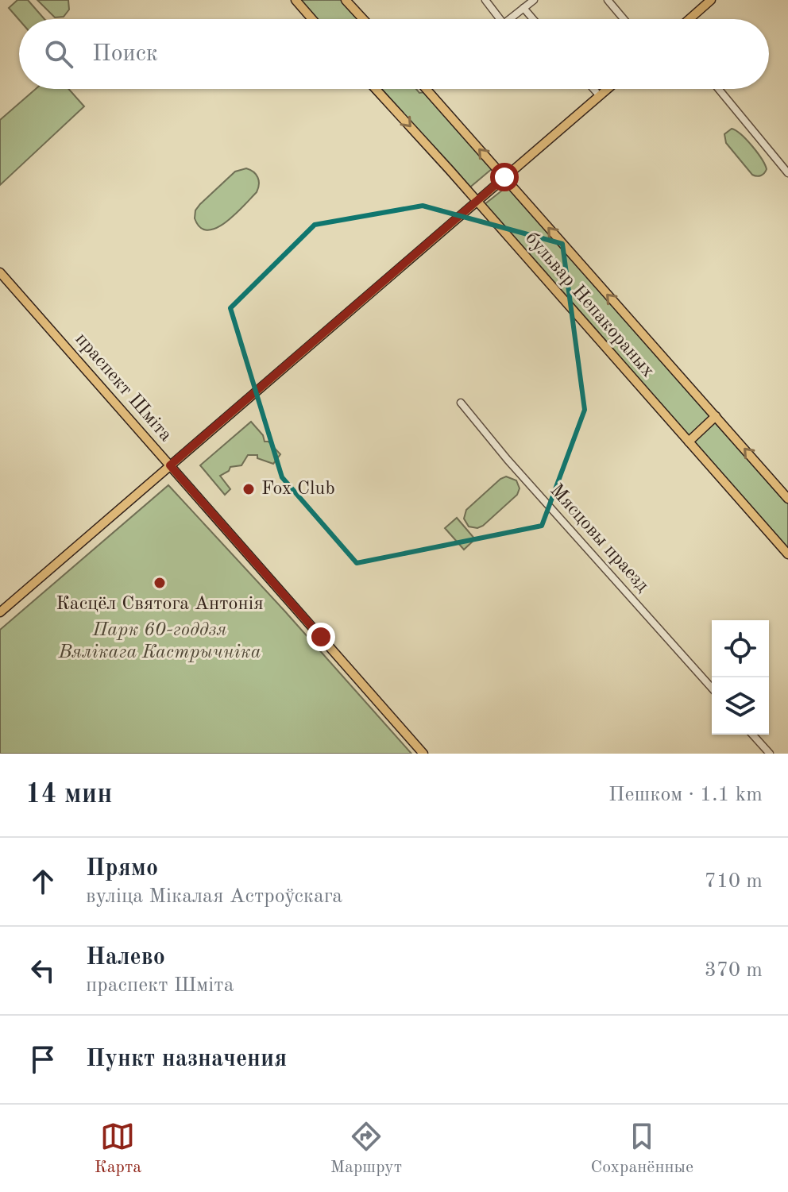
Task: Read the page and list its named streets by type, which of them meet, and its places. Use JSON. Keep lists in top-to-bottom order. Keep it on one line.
{"streets":{"main road":["бульвар Непакораных","праспект Шміта"],"street":["Мясцовы праезд"]},"parks":["Парк 60-годдзя Вялікага Кастрычніка"],"places":["Fox Club","Касцёл Святога Антонія"],"page":{"search":"Поиск","heading":["14 мин","Пешком · 1.1 km"],"list":[["Прямо","вуліца Мікалая Астроўскага","710 m"],["Налево","праспект Шміта","370 m"],"Пункт назначения"],"nav":["Карта","Маршрут","Сохранённые"]}}
